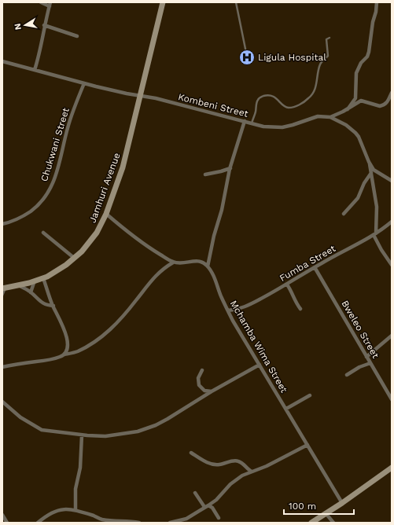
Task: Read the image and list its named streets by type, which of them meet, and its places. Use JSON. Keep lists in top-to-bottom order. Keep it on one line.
{"streets":{"street":["Kombeni Street","Chukwani Street","Jamhuri Avenue","Fumba Street","Bweleo Street","Mchamba Wima Street"]},"crossings":[["Kombeni Street","Chukwani Street"],["Kombeni Street","Jamhuri Avenue"],["Fumba Street","Bweleo Street"],["Fumba Street","Mchamba Wima Street"]],"places":{"hospital":["Ligula Hospital"]},"scale_bar":"100 m","north":"left"}
